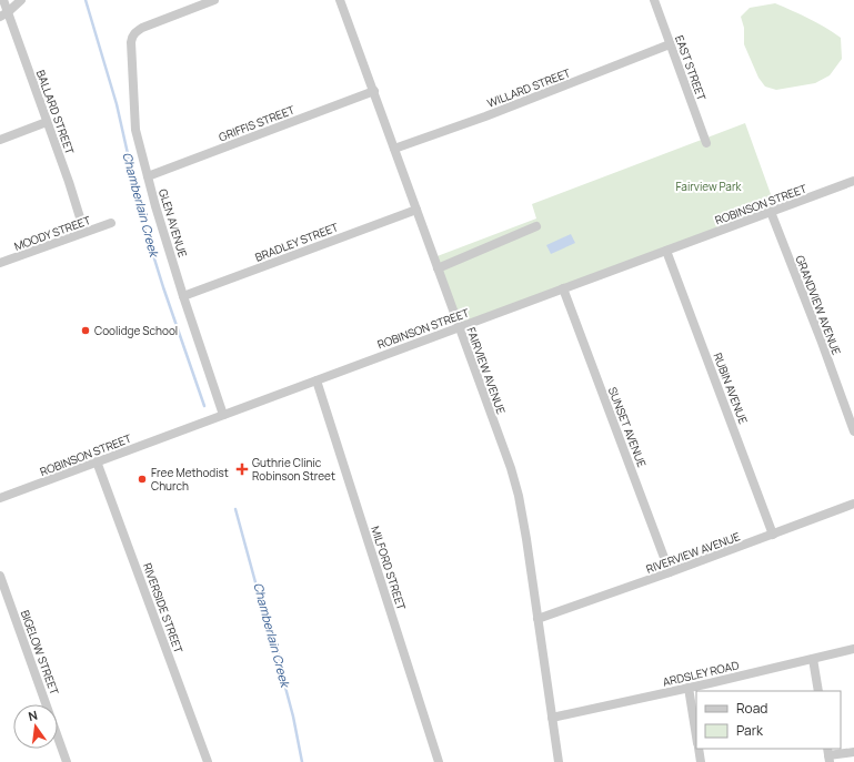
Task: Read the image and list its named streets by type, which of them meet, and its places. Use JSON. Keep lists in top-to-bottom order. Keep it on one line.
{"streets":{"street":["EAST STREET","WILLARD STREET","BALLARD STREET","GRIFFIS STREET","ROBINSON STREET","GLEN AVENUE","MOODY STREET","BRADLEY STREET","GRANDVIEW AVENUE","FAIRVIEW AVENUE","RUBIN AVENUE","SUNSET AVENUE","RIVERVIEW AVENUE","MILFORD STREET","RIVERSIDE STREET","BIGELOW STREET","ARDSLEY ROAD"]},"crossings":[["EAST STREET","WILLARD STREET"],["WILLARD STREET","FAIRVIEW AVENUE"],["BALLARD STREET","MOODY STREET"],["GRIFFIS STREET","GLEN AVENUE"],["GRIFFIS STREET","FAIRVIEW AVENUE"],["ROBINSON STREET","GLEN AVENUE"],["ROBINSON STREET","GRANDVIEW AVENUE"],["ROBINSON STREET","FAIRVIEW AVENUE"],["ROBINSON STREET","RUBIN AVENUE"],["ROBINSON STREET","SUNSET AVENUE"],["ROBINSON STREET","MILFORD STREET"],["ROBINSON STREET","RIVERSIDE STREET"],["GLEN AVENUE","BRADLEY STREET"],["BRADLEY STREET","FAIRVIEW AVENUE"],["FAIRVIEW AVENUE","RIVERVIEW AVENUE"],["FAIRVIEW AVENUE","ARDSLEY ROAD"],["RUBIN AVENUE","RIVERVIEW AVENUE"],["SUNSET AVENUE","RIVERVIEW AVENUE"]],"water":["Chamberlain Creek"],"parks":["Fairview Park"],"places":{"other":["Coolidge School","Free Methodist Church"],"health":["Guthrie Clinic Robinson Street"]},"legend":["Road","Park"],"north":"top"}
